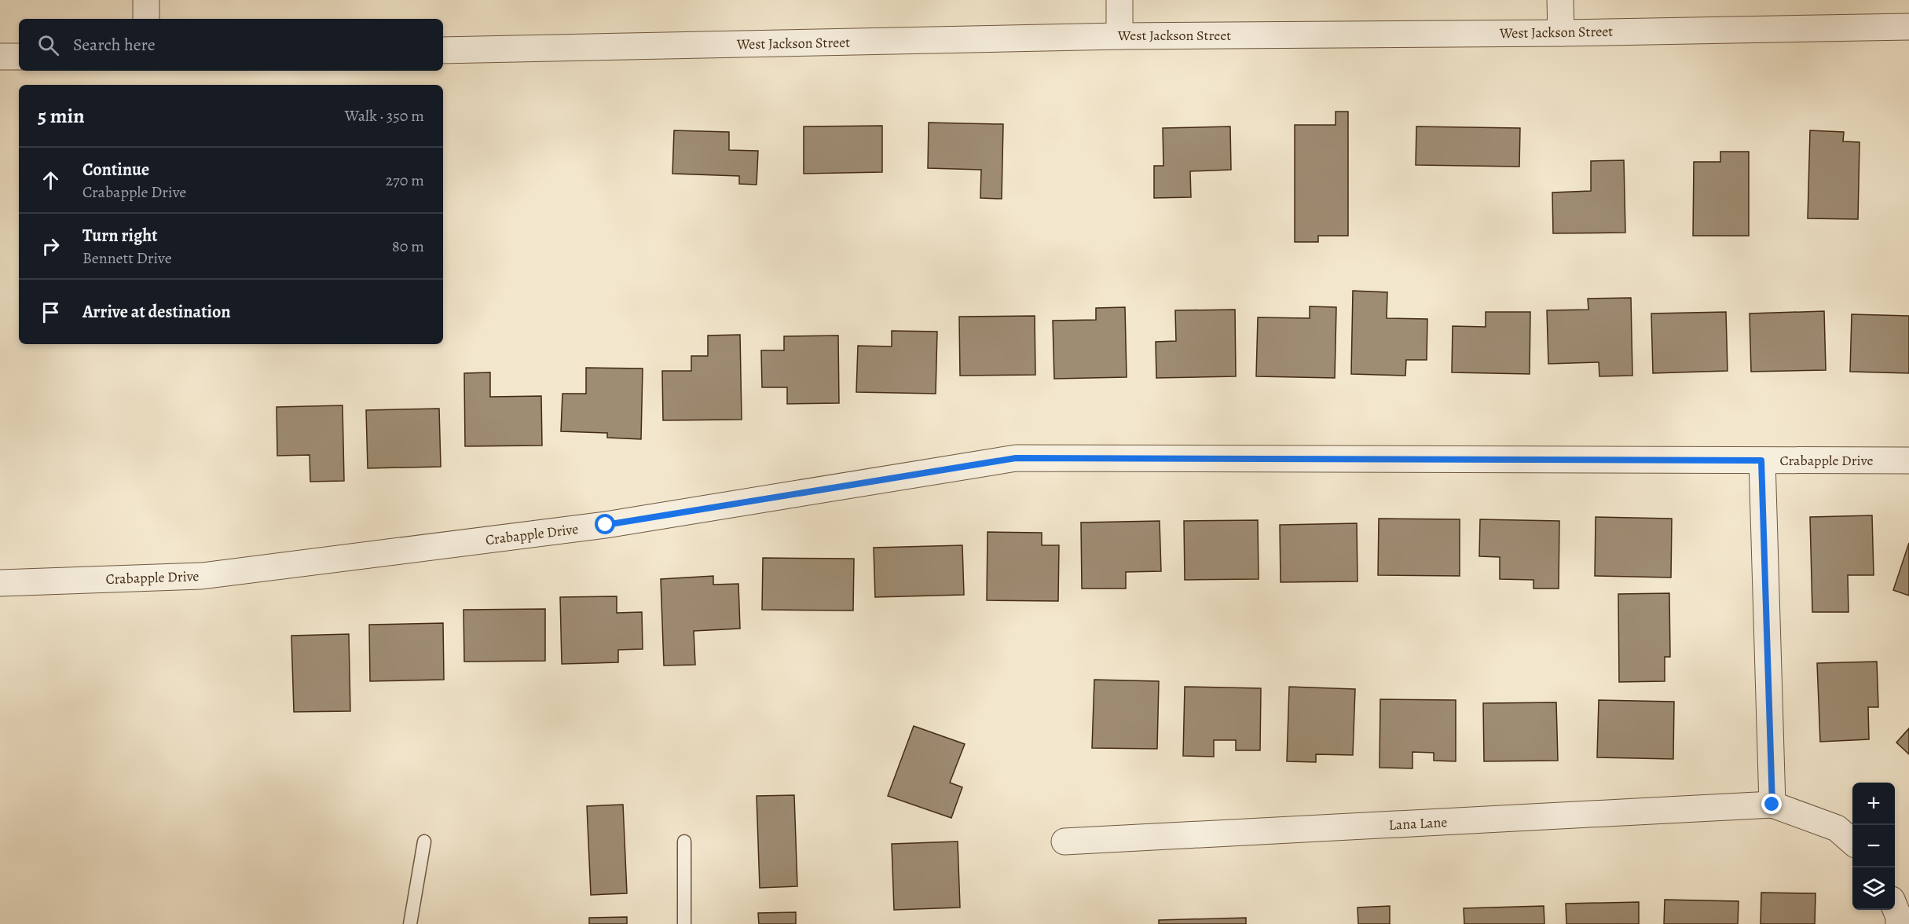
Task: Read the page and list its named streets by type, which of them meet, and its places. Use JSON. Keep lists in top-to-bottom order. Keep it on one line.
{"streets":{"street":["West Jackson Street","Crabapple Drive","Lana Lane"]},"page":{"search":"Search here","heading":["5 min","Walk · 350 m"],"list":[["Continue","Crabapple Drive","270 m"],["Turn right","Bennett Drive","80 m"],"Arrive at destination"],"map_buttons":["+","−"]}}
